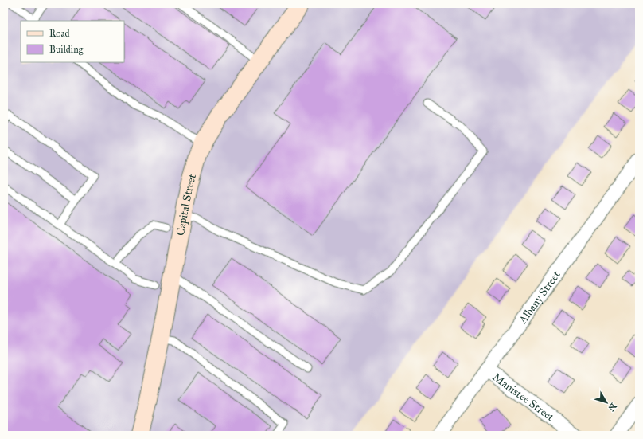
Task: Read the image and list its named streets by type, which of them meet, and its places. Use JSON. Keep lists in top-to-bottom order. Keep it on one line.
{"streets":{"street":["Capital Street","Albany Street","Manistee Street"]},"crossings":[["Albany Street","Manistee Street"]],"legend":["Road","Building"],"north":"bottom right"}
